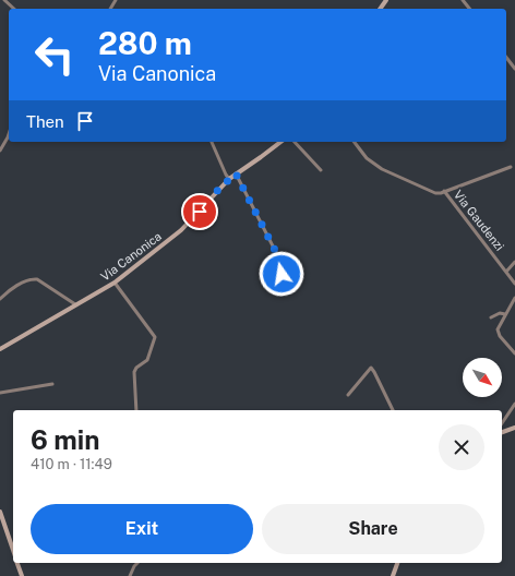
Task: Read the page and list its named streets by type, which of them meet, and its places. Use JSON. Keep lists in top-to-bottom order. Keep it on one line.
{"streets":{"street":["Via Gaudenzi","Via Canonica"]},"north":"bottom right","page":{"turn":["280 m","Via Canonica"],"then":"Then","heading":["6 min","410 m · 11:49"],"buttons":["Exit","Share"]}}
